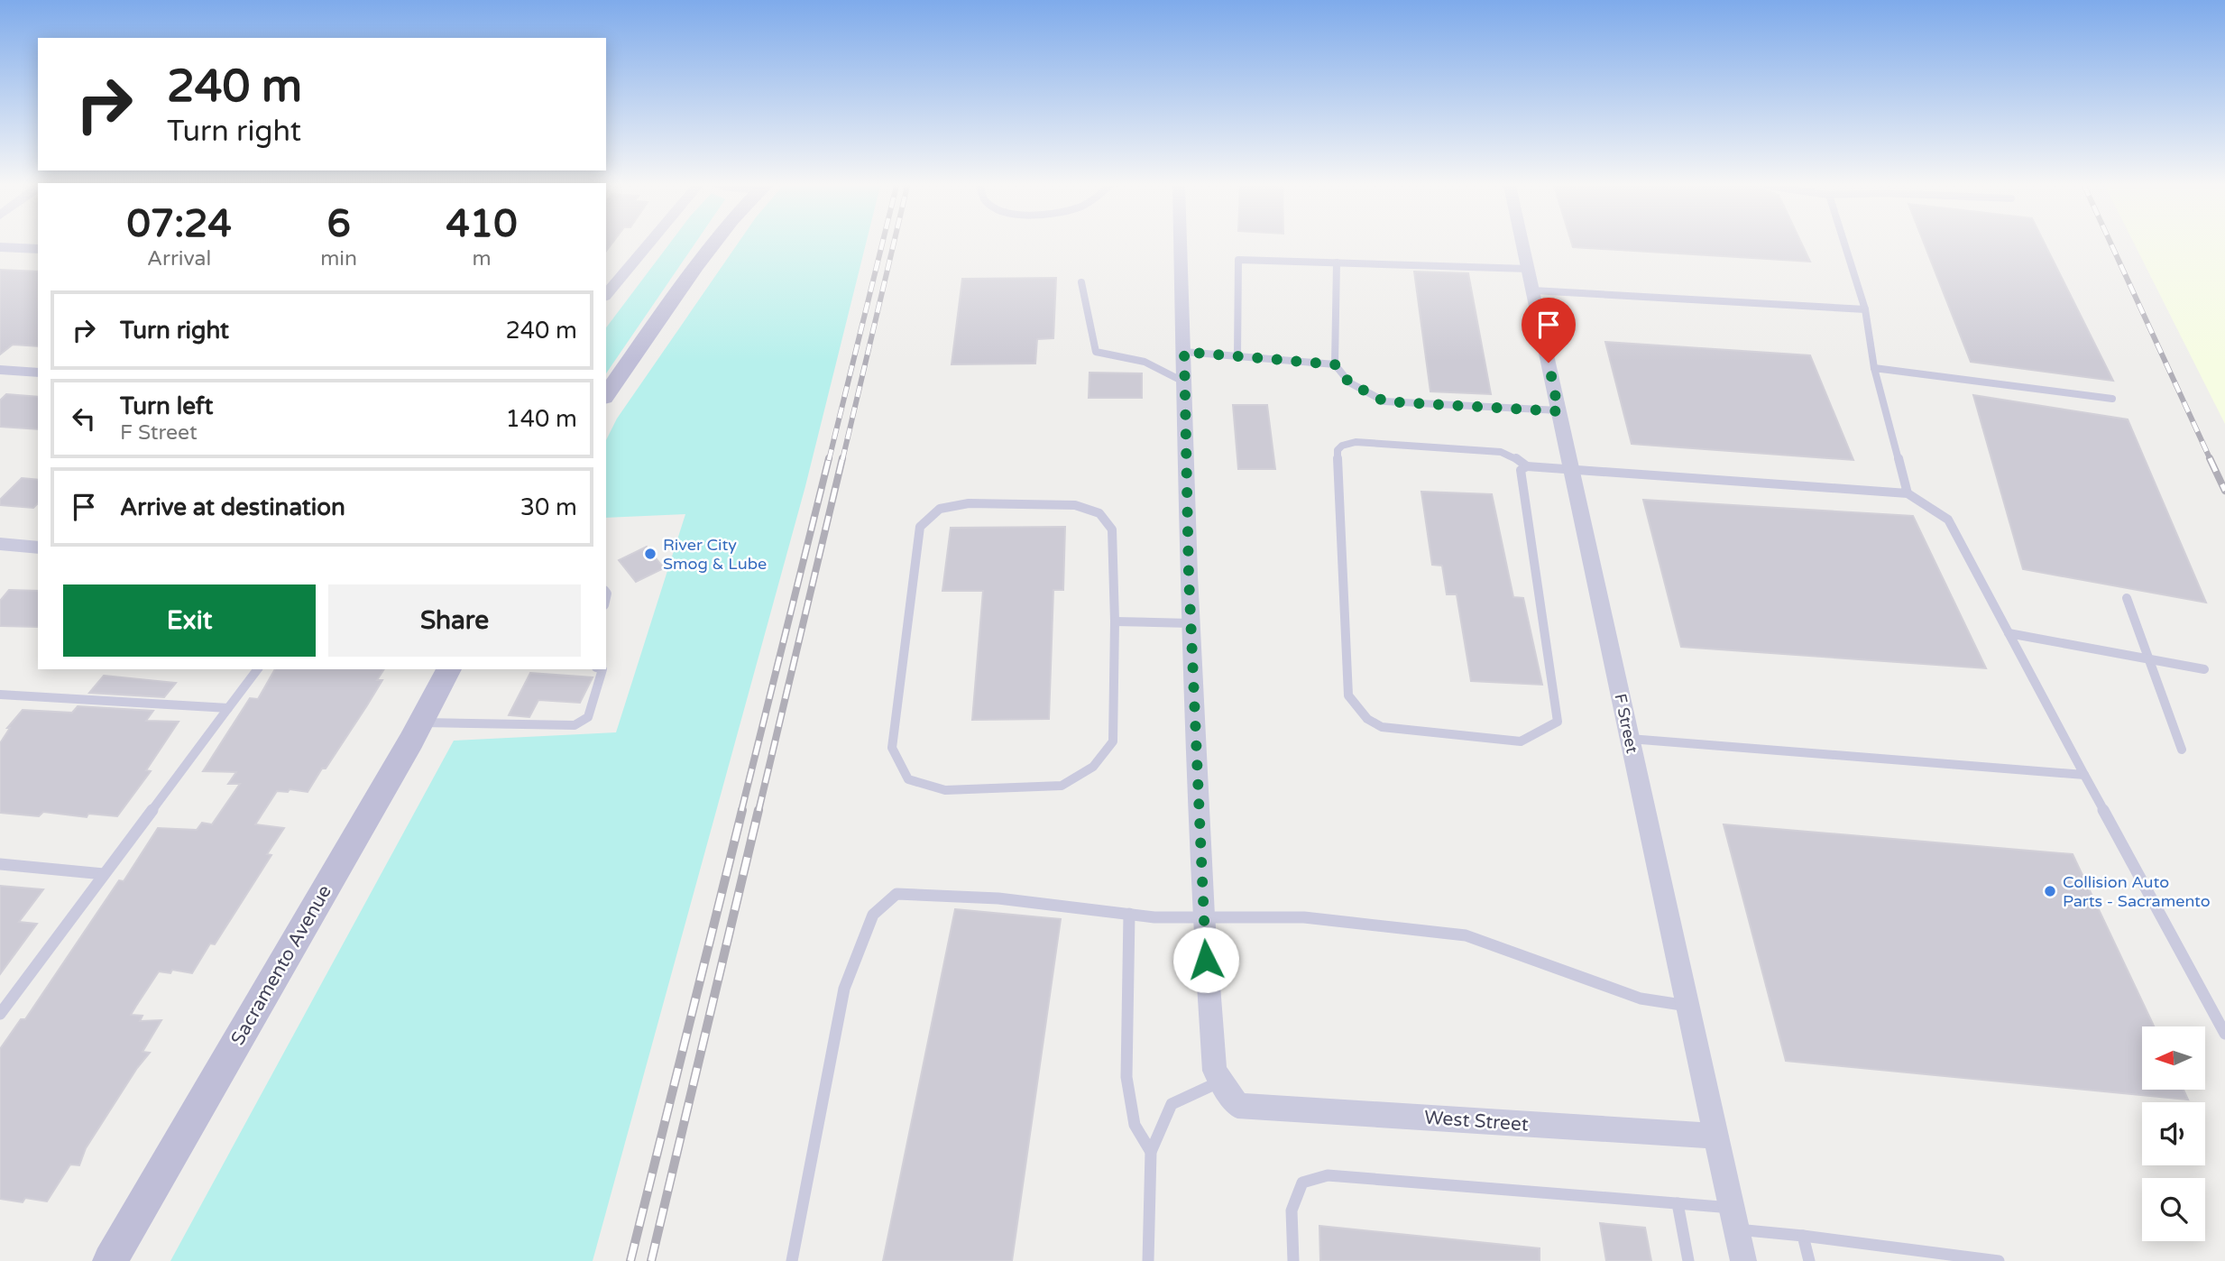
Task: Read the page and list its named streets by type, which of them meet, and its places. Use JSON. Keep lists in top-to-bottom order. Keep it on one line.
{"streets":{"main road":["Sacramento Avenue"],"street":["F Street","West Street"]},"crossings":[["F Street","West Street"]],"places":["River City Smog & Lube","Collision Auto Parts - Sacramento"],"north":"left","page":{"turn":["240 m","Turn right"],"eta":["07:24","Arrival","6","min","410","m"],"list":[{"name":"Turn right","value":"240 m"},{"name":"Turn left","note":"F Street","value":"140 m"},{"name":"Arrive at destination","value":"30 m"}],"buttons":["Exit","Share"]}}
